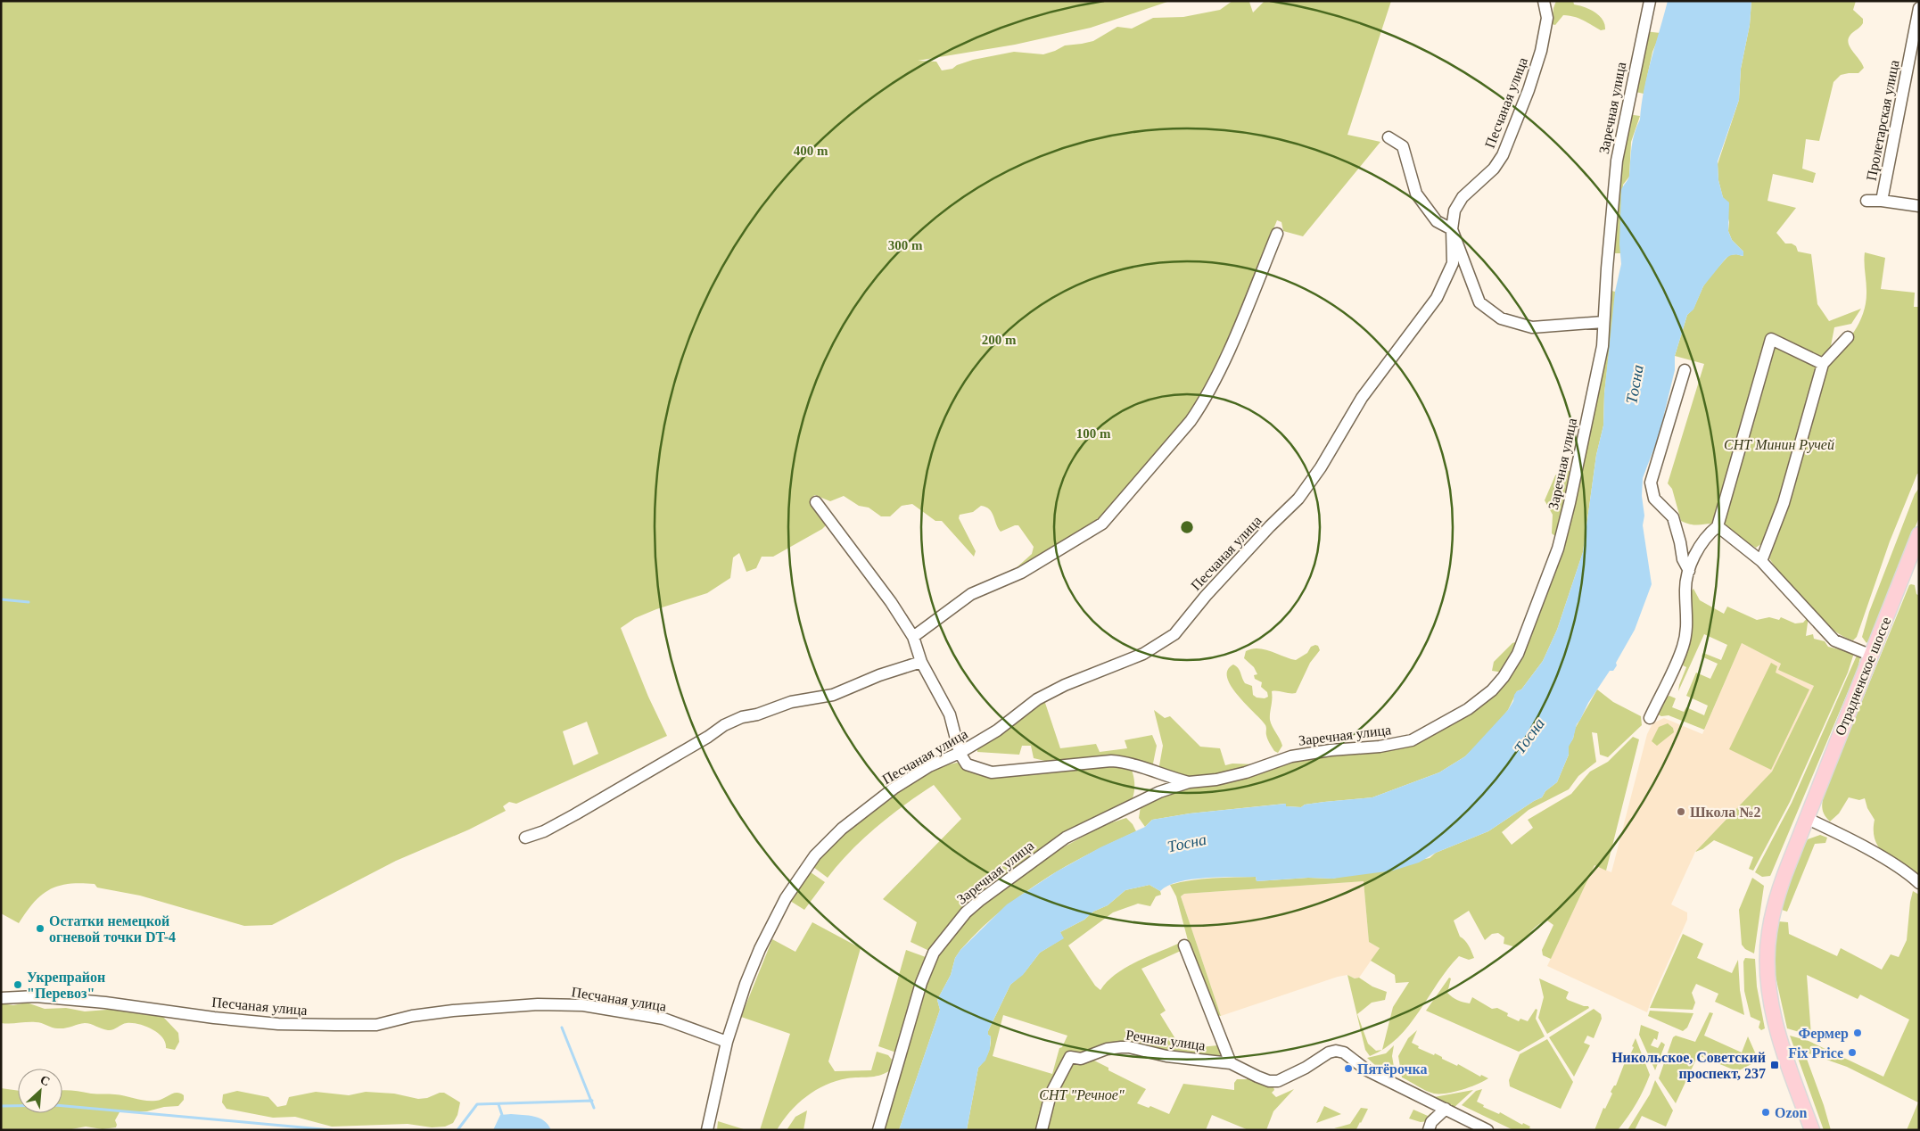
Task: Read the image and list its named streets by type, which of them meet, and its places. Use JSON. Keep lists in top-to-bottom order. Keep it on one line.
{"streets":{"main road":["Отрадненское шоссе"],"street":["Песчаная улица","Заречная улица","Пролетарская улица","Речная улица"]},"water":["Тосна"],"parks":["СНТ Минин Ручей","СНТ \"Речное\""],"places":{"other":["Школа №2","Остатки немецкой огневой точки DT-4","Укрепрайон \"Перевоз\"","Фермер","Fix Price","Пятёрочка","Ozon"],"transit":["Никольское, Советский проспект, 237"]},"north":"top right","rings":["400 m","300 m","200 m","100 m"]}
